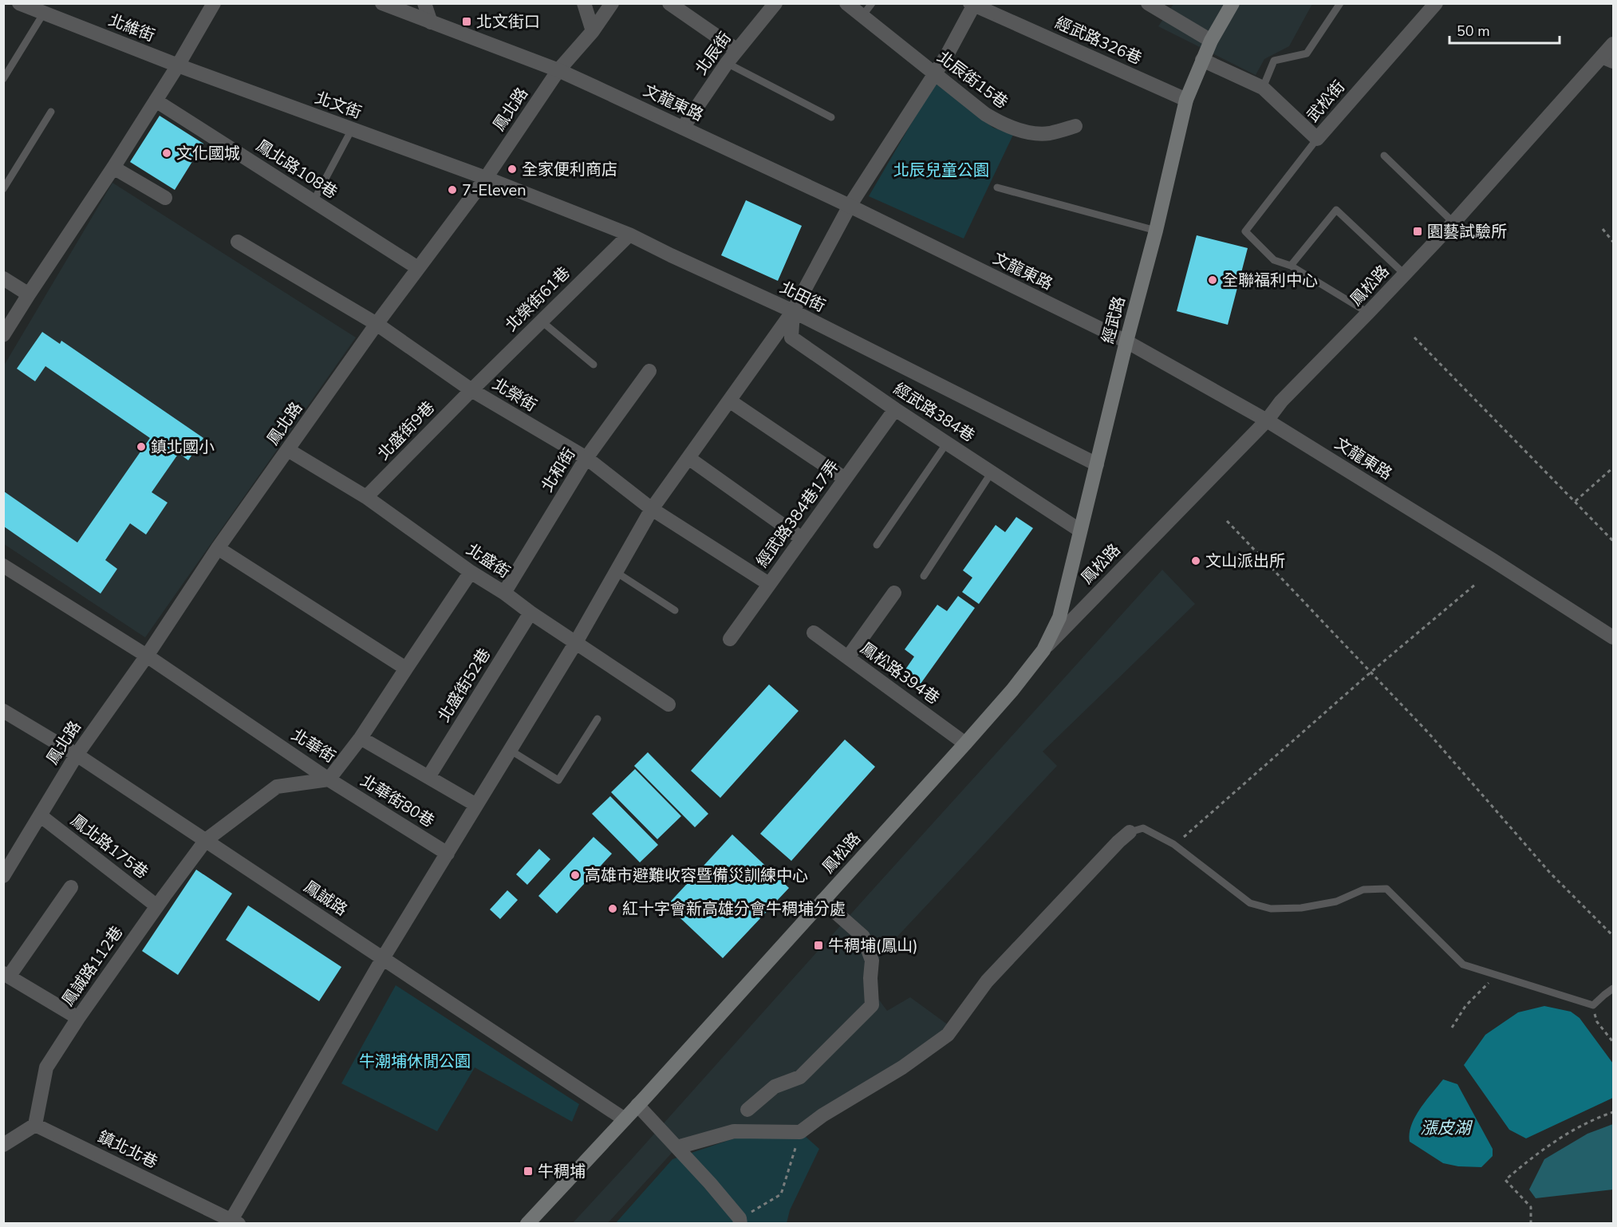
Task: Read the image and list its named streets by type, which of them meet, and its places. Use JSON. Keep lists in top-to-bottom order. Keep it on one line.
{"streets":{"main road":["鳳松路","經武路"],"street":["北維街","經武路326巷","北辰街","北辰街15巷","武松街","文龍東路","北文街","鳳北路","鳳北路108巷","北田街","北榮街61巷","北榮街","經武路384巷","北盛街9巷","北和街","經武路384巷17弄","北盛街","鳳松路394巷","北盛街52巷","北華街","北華街80巷","鳳北路175巷","鳳誠路","鳳誠路112巷","鎮北北巷"]},"crossings":[["北維街","北文街"],["經武路326巷","經武路"],["北辰街","文龍東路"],["武松街","經武路"],["文龍東路","鳳北路"],["文龍東路","鳳松路"],["文龍東路","經武路"],["北文街","鳳北路"],["北文街","北田街"],["鳳北路","鳳北路108巷"],["鳳北路","北田街"],["鳳北路","北榮街"],["鳳北路","北盛街"],["鳳北路","北華街"],["鳳北路","鳳北路175巷"],["鳳北路","鳳誠路"],["鳳松路","經武路"],["鳳松路","鳳松路394巷"],["鳳松路","鳳誠路"],["北田街","北榮街61巷"],["北田街","經武路"],["北田街","經武路384巷"],["北榮街61巷","北榮街"],["北榮街61巷","北盛街9巷"],["經武路","經武路384巷"],["北榮街","北盛街9巷"],["北榮街","北和街"],["北榮街","經武路384巷17弄"],["經武路384巷","經武路384巷17弄"],["北盛街9巷","北盛街"],["北和街","北盛街"],["北盛街","北盛街52巷"],["北盛街","北華街"],["北華街","北華街80巷"],["北華街","鳳誠路112巷"],["北華街80巷","鳳誠路112巷"],["鳳北路175巷","鳳誠路112巷"],["鳳誠路","鳳誠路112巷"],["鳳誠路112巷","鎮北北巷"]],"water":["漲皮湖"],"parks":["北辰兒童公園","牛潮埔休閒公園"],"places":{"transit":["北文街口","園藝試驗所","牛稠埔(鳳山)","牛稠埔"],"other":["文化國城","全家便利商店","7-Eleven","全聯福利中心","鎮北國小","文山派出所","高雄市避難收容暨備災訓練中心","紅十字會新高雄分會牛稠埔分處"]},"scale_bar":"50 m"}
